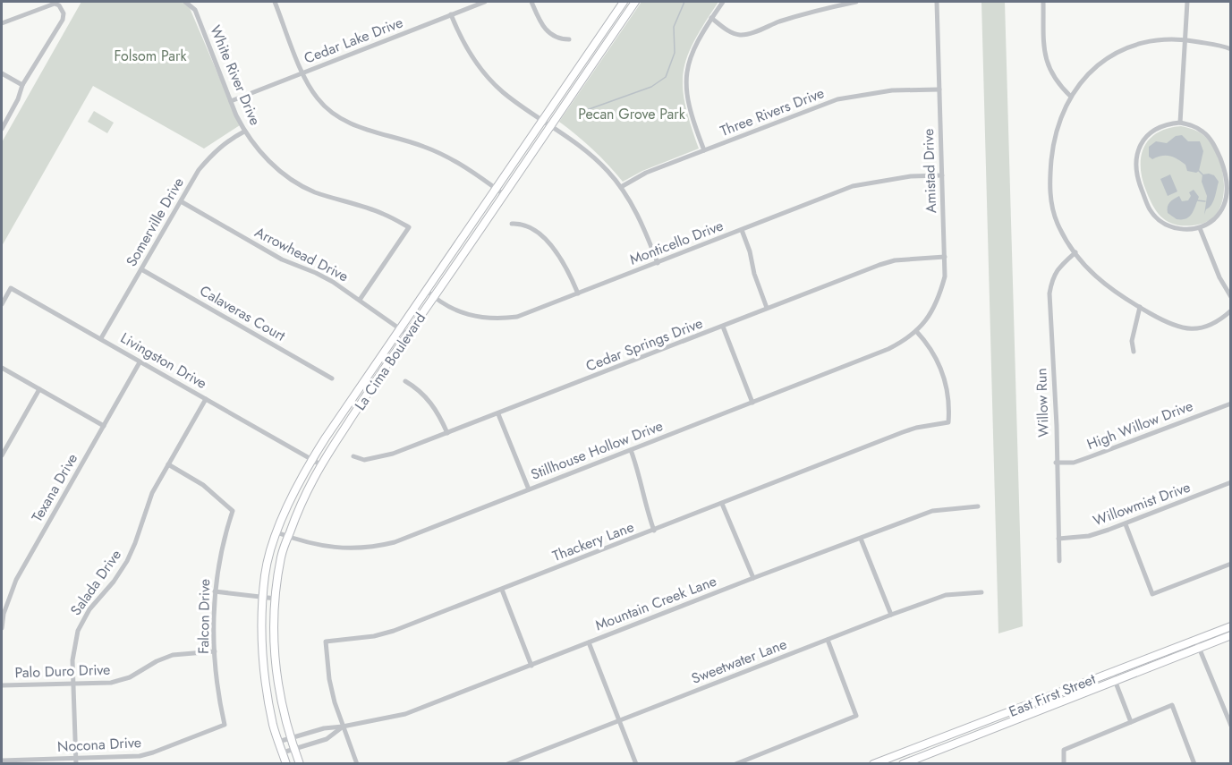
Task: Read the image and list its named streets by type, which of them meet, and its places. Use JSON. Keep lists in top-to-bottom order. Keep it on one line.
{"streets":{"street":["Cedar Lake Drive","White River Drive","Three Rivers Drive","Amistad Drive","Somerville Drive","Monticello Drive","Arrowhead Drive","Calaveras Court","Cedar Springs Drive","Livingston Drive","La Cima Boulevard","Willow Run","High Willow Drive","Stillhouse Hollow Drive","Texana Drive","Willowmist Drive","Thackery Lane","Salada Drive","Mountain Creek Lane","Falcon Drive","Sweetwater Lane","Palo Duro Drive","East First Street","Nocona Drive"]},"crossings":[["Cedar Lake Drive","White River Drive"],["White River Drive","Somerville Drive"],["White River Drive","Arrowhead Drive"],["Three Rivers Drive","Amistad Drive"],["Amistad Drive","Monticello Drive"],["Amistad Drive","Cedar Springs Drive"],["Amistad Drive","Stillhouse Hollow Drive"],["Amistad Drive","Thackery Lane"],["Somerville Drive","Arrowhead Drive"],["Somerville Drive","Calaveras Court"],["Somerville Drive","Livingston Drive"],["Monticello Drive","La Cima Boulevard"],["Arrowhead Drive","La Cima Boulevard"],["Livingston Drive","La Cima Boulevard"],["Livingston Drive","Texana Drive"],["Livingston Drive","Salada Drive"],["La Cima Boulevard","Stillhouse Hollow Drive"],["La Cima Boulevard","Mountain Creek Lane"],["Willow Run","High Willow Drive"],["Willow Run","Willowmist Drive"],["Stillhouse Hollow Drive","Thackery Lane"],["Thackery Lane","Mountain Creek Lane"],["Salada Drive","Falcon Drive"],["Salada Drive","Palo Duro Drive"],["Salada Drive","Nocona Drive"],["Falcon Drive","Palo Duro Drive"],["Falcon Drive","Nocona Drive"]],"parks":["Folsom Park","Pecan Grove Park"]}
